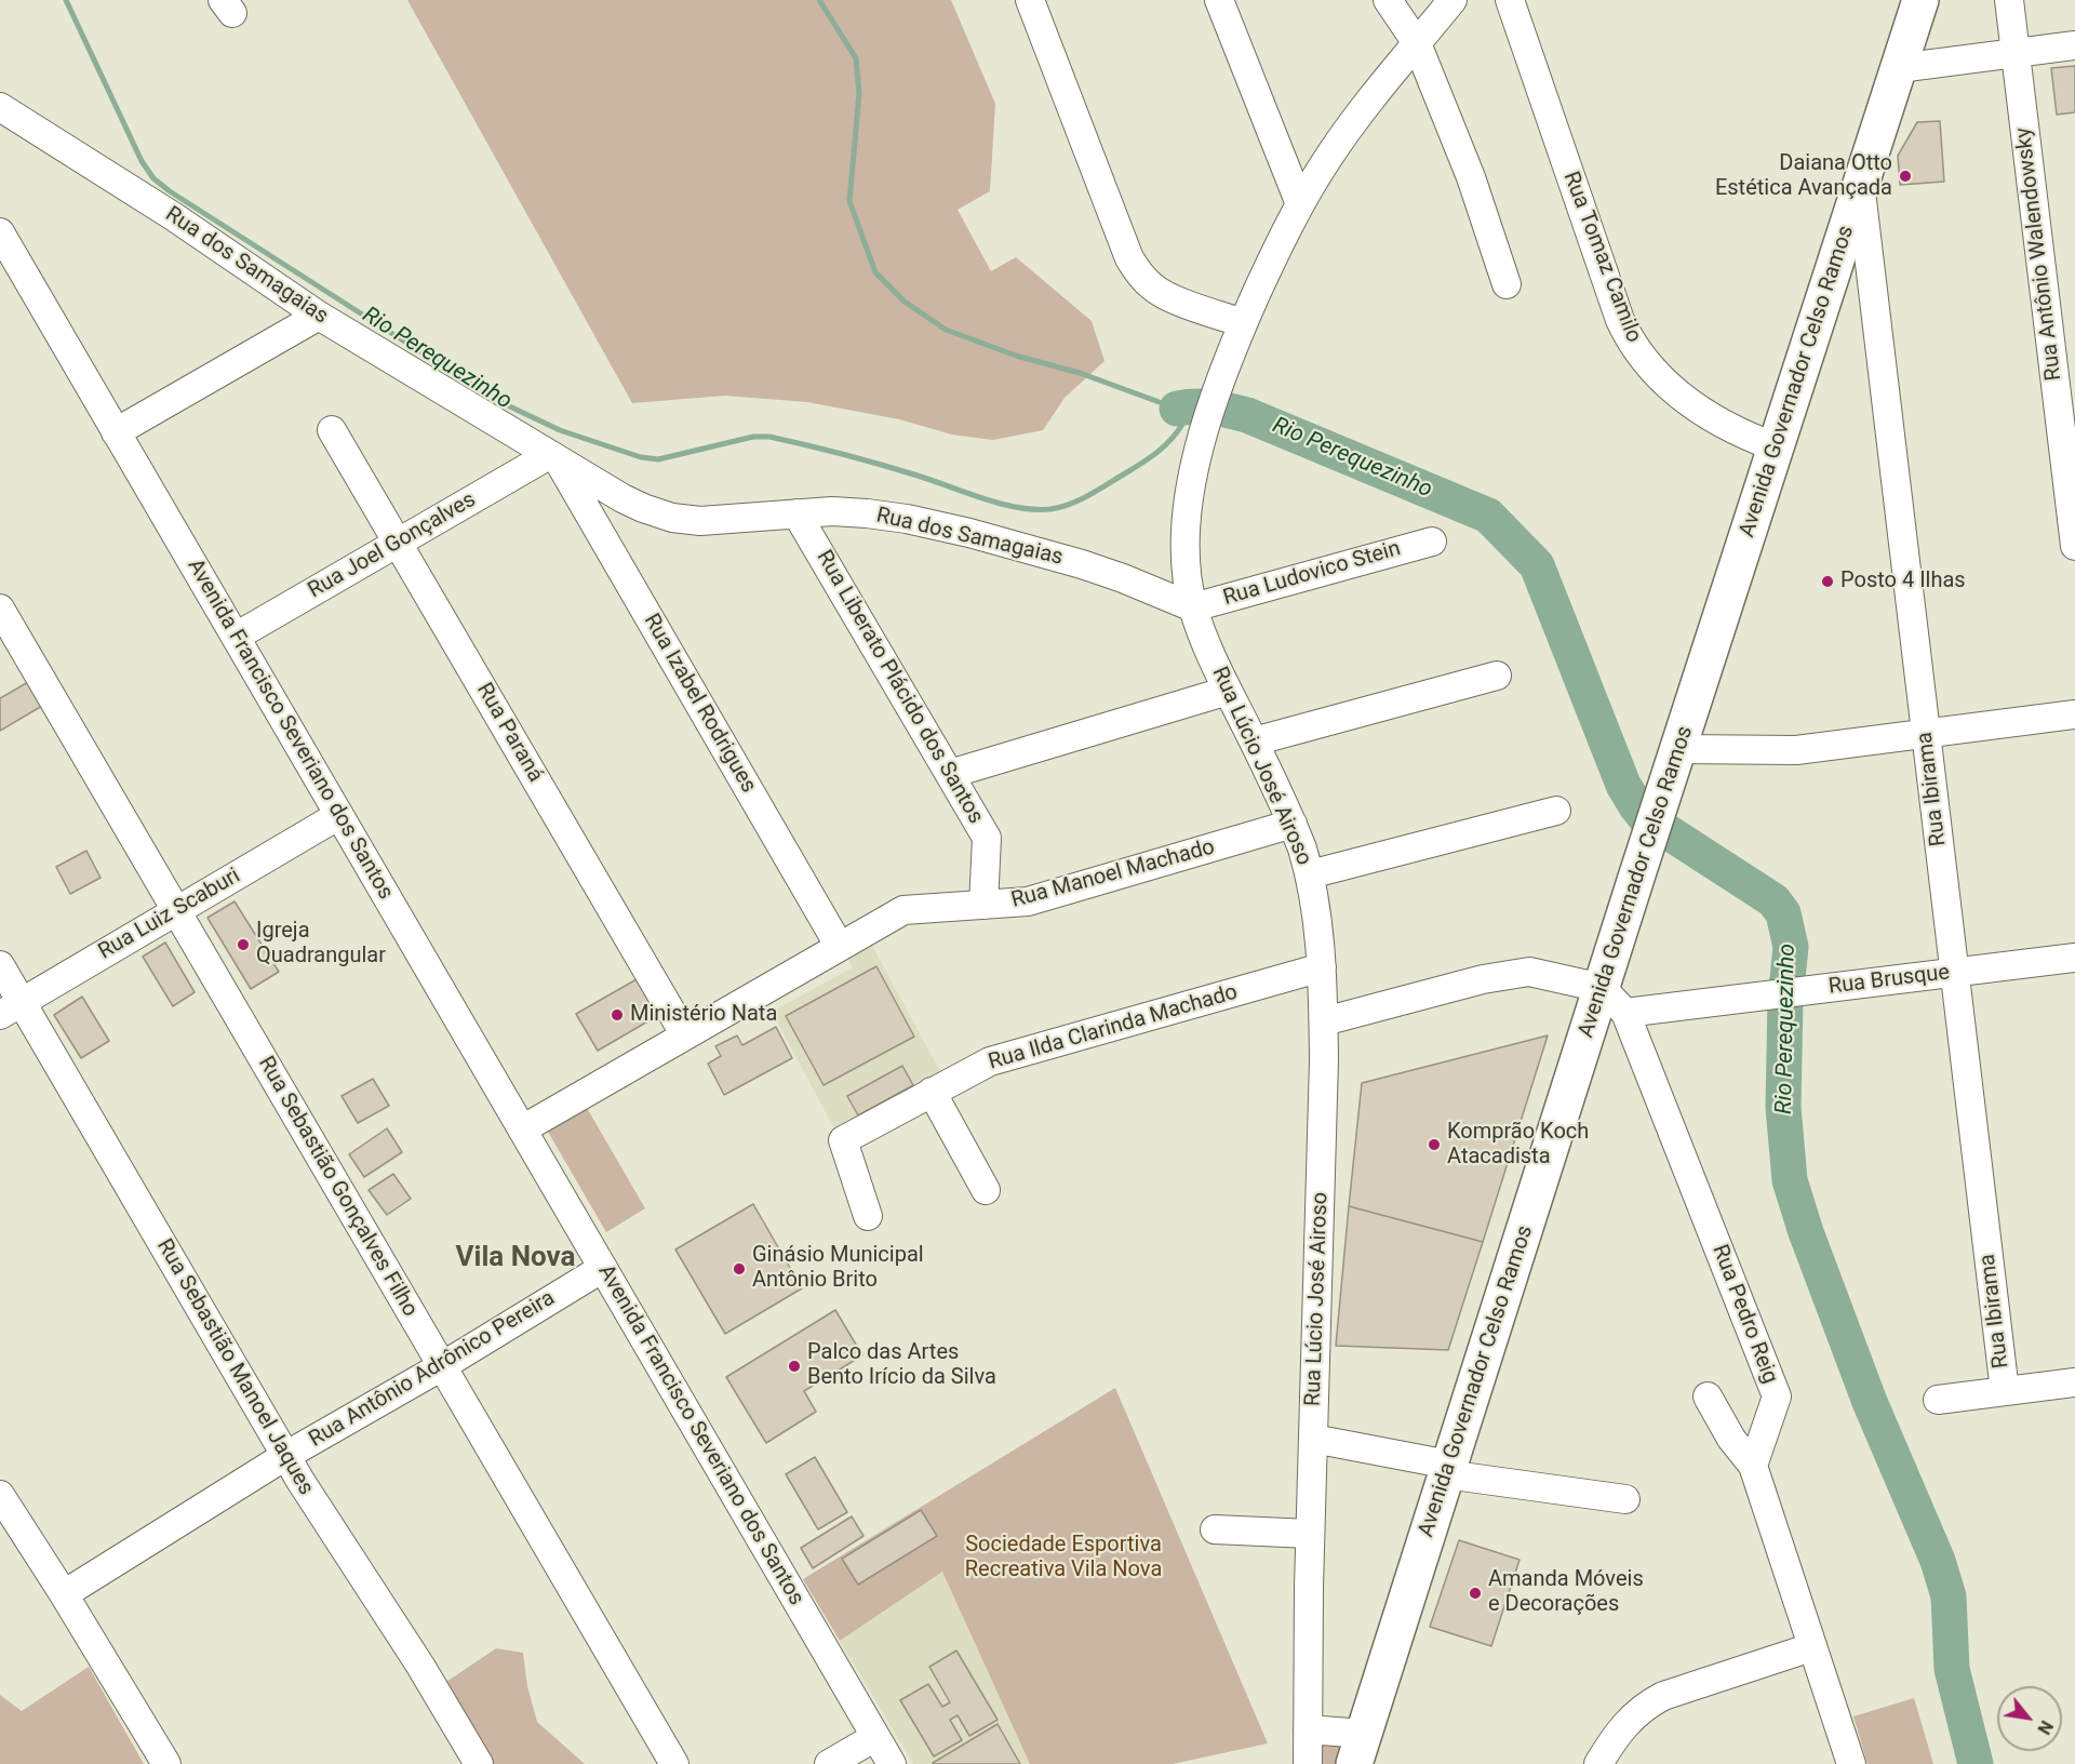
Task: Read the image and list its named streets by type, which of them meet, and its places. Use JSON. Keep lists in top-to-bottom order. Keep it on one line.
{"streets":{"main road":["Avenida Governador Celso Ramos"],"street":["Rua Antônio Walendowsky","Rua Tomaz Camilo","Rua dos Samagaias","Rua Joel Gonçalves","Rua Ludovico Stein","Rua Liberato Plácido dos Santos","Rua Izabel Rodrigues","Avenida Francisco Severiano dos Santos","Rua Paraná","Rua Lúcio José Airoso","Rua Ibirama","Rua Manoel Machado","Rua Luiz Scaburi","Rua Brusque","Rua Ilda Clarinda Machado","Rua Sebastião Gonçalves Filho","Rua Pedro Reig","Rua Sebastião Manoel Jaques","Rua Antônio Adrônico Pereira"]},"crossings":[["Rua Tomaz Camilo","Avenida Governador Celso Ramos"],["Rua dos Samagaias","Rua Joel Gonçalves"],["Rua dos Samagaias","Rua Ludovico Stein"],["Rua dos Samagaias","Rua Liberato Plácido dos Santos"],["Rua dos Samagaias","Rua Izabel Rodrigues"],["Rua dos Samagaias","Rua Lúcio José Airoso"],["Avenida Governador Celso Ramos","Rua Ibirama"],["Avenida Governador Celso Ramos","Rua Pedro Reig"],["Rua Joel Gonçalves","Rua Izabel Rodrigues"],["Rua Joel Gonçalves","Avenida Francisco Severiano dos Santos"],["Rua Joel Gonçalves","Rua Paraná"],["Rua Ludovico Stein","Rua Lúcio José Airoso"],["Rua Liberato Plácido dos Santos","Rua Manoel Machado"],["Rua Izabel Rodrigues","Rua Manoel Machado"],["Avenida Francisco Severiano dos Santos","Rua Manoel Machado"],["Avenida Francisco Severiano dos Santos","Rua Luiz Scaburi"],["Avenida Francisco Severiano dos Santos","Rua Antônio Adrônico Pereira"],["Rua Paraná","Rua Manoel Machado"],["Rua Lúcio José Airoso","Rua Manoel Machado"],["Rua Lúcio José Airoso","Rua Ilda Clarinda Machado"],["Rua Ibirama","Rua Brusque"],["Rua Luiz Scaburi","Rua Sebastião Gonçalves Filho"],["Rua Luiz Scaburi","Rua Sebastião Manoel Jaques"],["Rua Brusque","Rua Pedro Reig"],["Rua Sebastião Gonçalves Filho","Rua Antônio Adrônico Pereira"],["Rua Sebastião Manoel Jaques","Rua Antônio Adrônico Pereira"]],"districts":["Vila Nova"],"water":["Rio Perequezinho"],"parks":["Sociedade Esportiva Recreativa Vila Nova"],"places":["Daiana Otto Estética Avançada","Posto 4 Ilhas","Igreja Quadrangular","Ministério Nata","Komprão Koch Atacadista","Ginásio Municipal Antônio Brito","Palco das Artes Bento Irício da Silva","Amanda Móveis e Decorações"],"north":"bottom right"}
